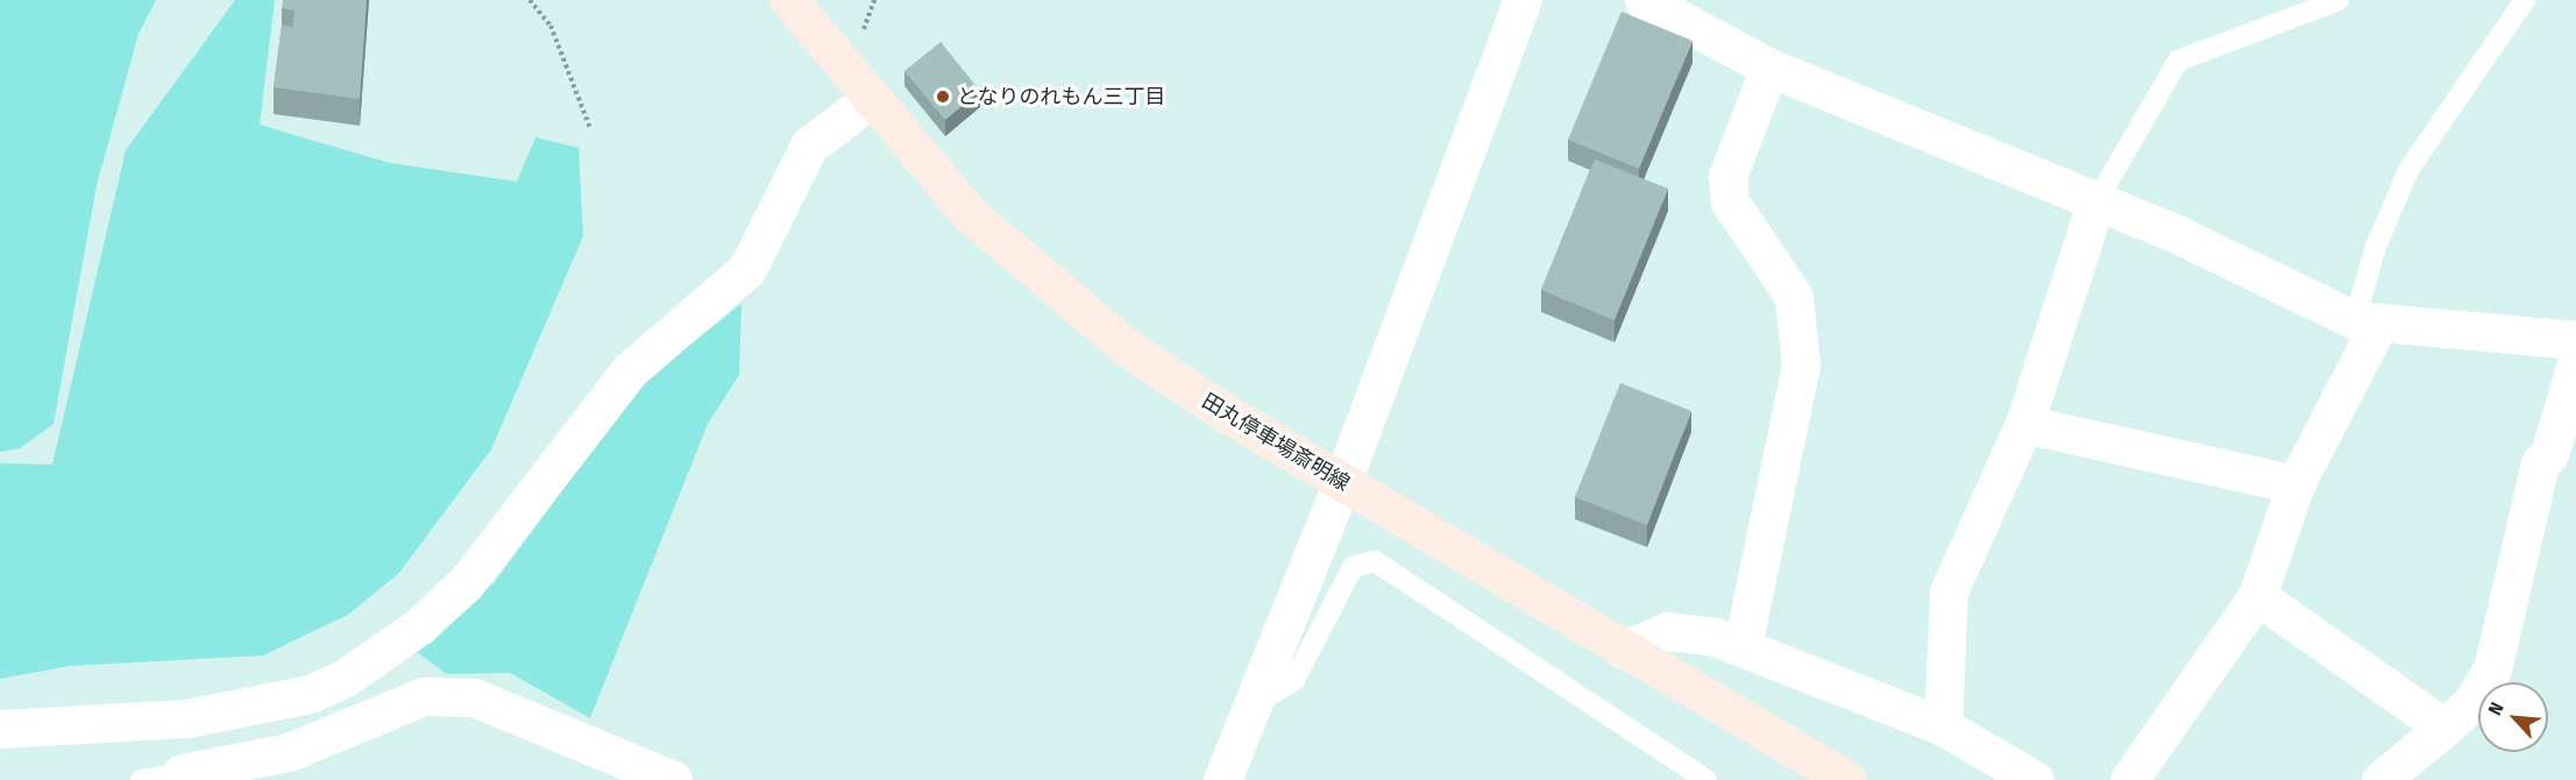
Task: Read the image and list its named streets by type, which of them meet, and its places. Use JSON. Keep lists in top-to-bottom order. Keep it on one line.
{"streets":{"main road":["田丸停車場斎明線"]},"places":["となりのれもん三丁目"],"north":"top left"}
